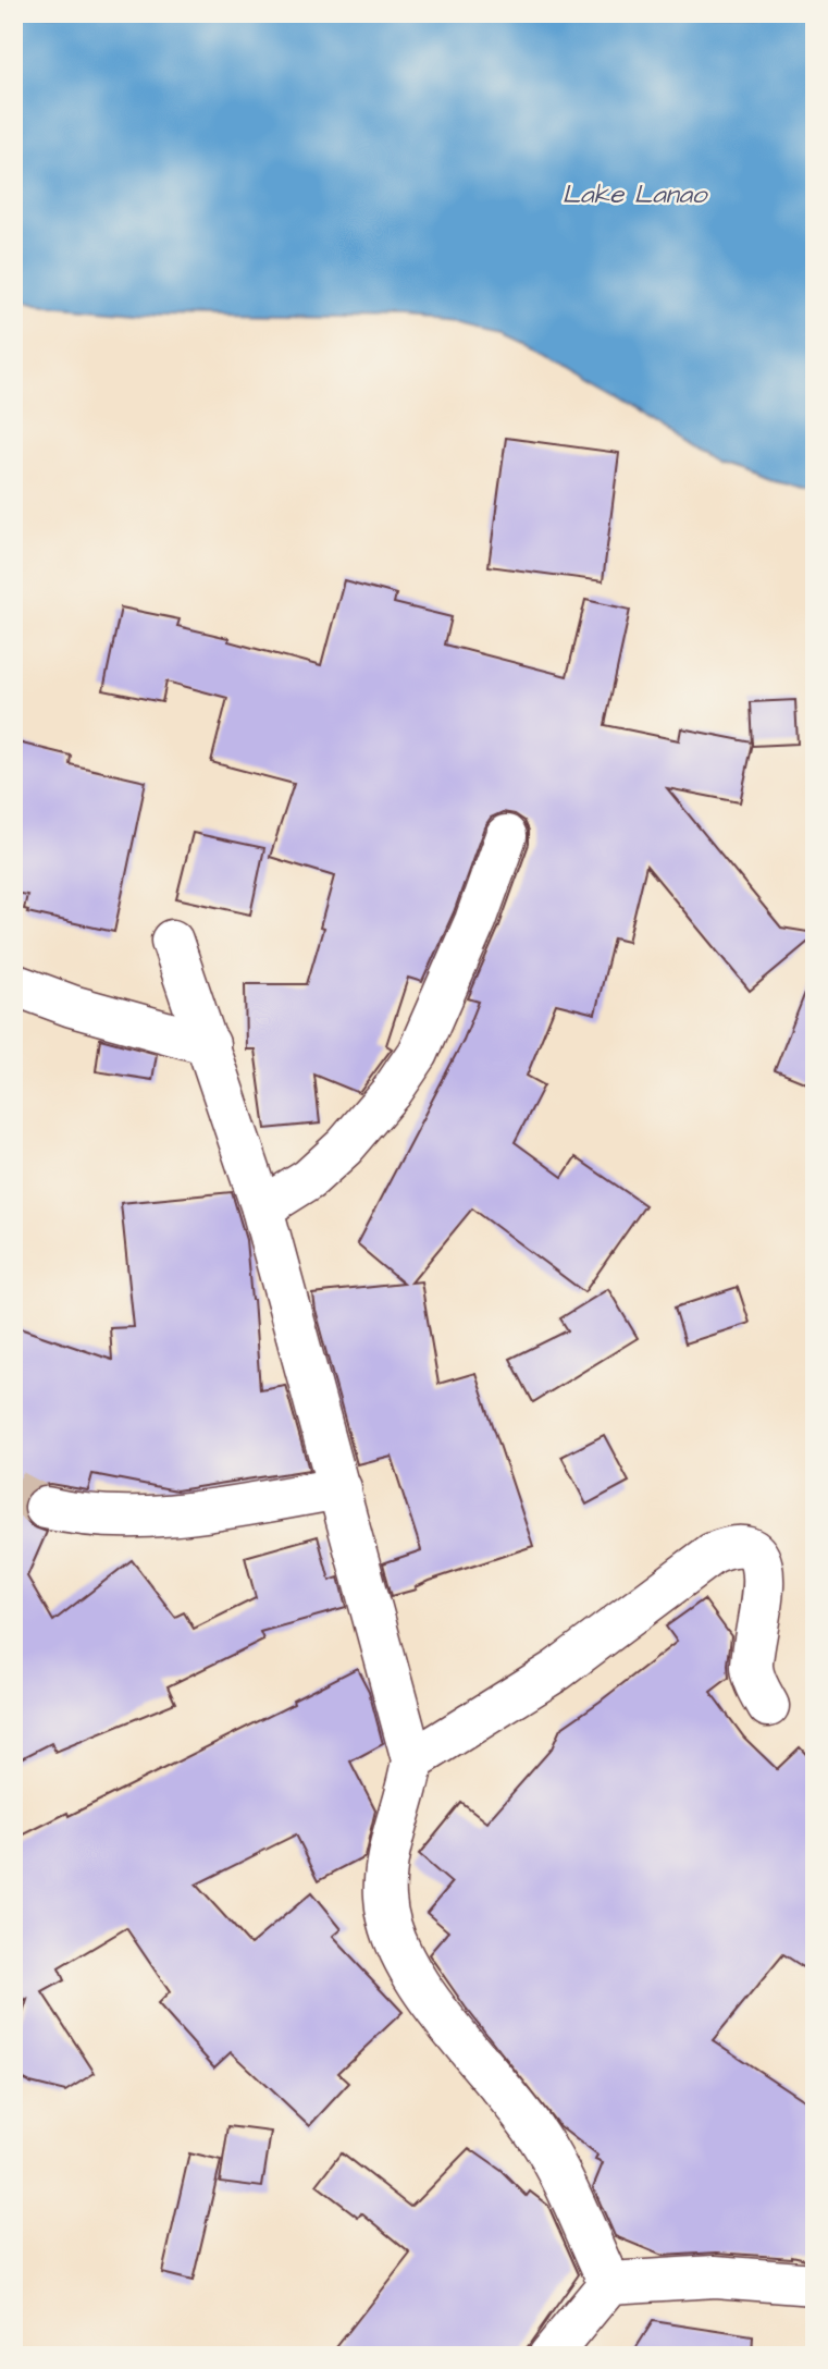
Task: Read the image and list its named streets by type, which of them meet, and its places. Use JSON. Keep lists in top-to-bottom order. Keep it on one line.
{"water":["Lake Lanao"]}
